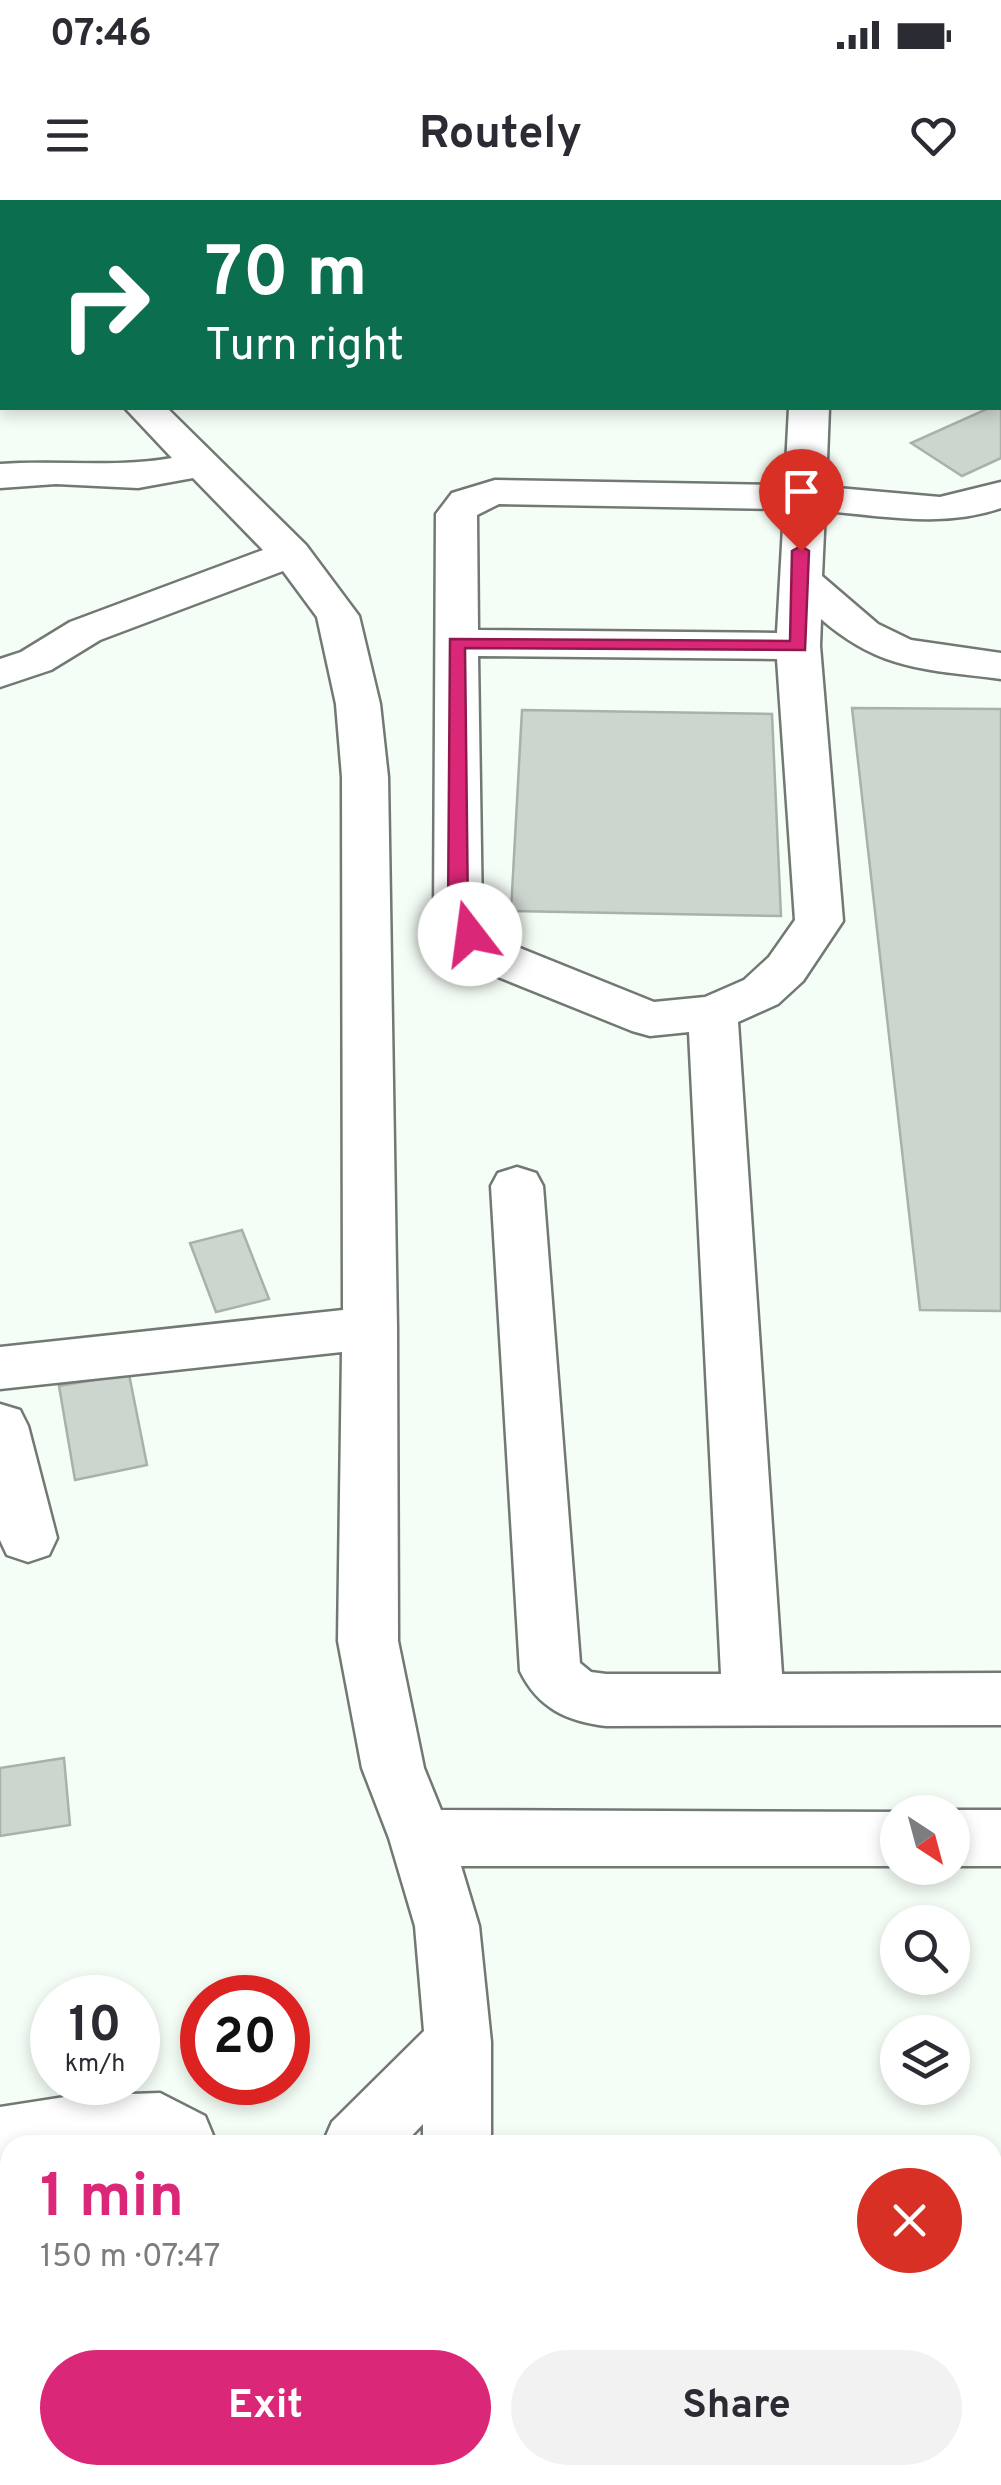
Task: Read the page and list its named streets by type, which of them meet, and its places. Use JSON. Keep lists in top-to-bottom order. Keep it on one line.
{"north":"bottom right","page":{"status":"07:46","header":"Routely","turn":["70 m","Turn right"],"speed":"10 km/h","limit":"20","heading":["1 min","150 m · 07:47"],"buttons":["Exit","Share"]}}
